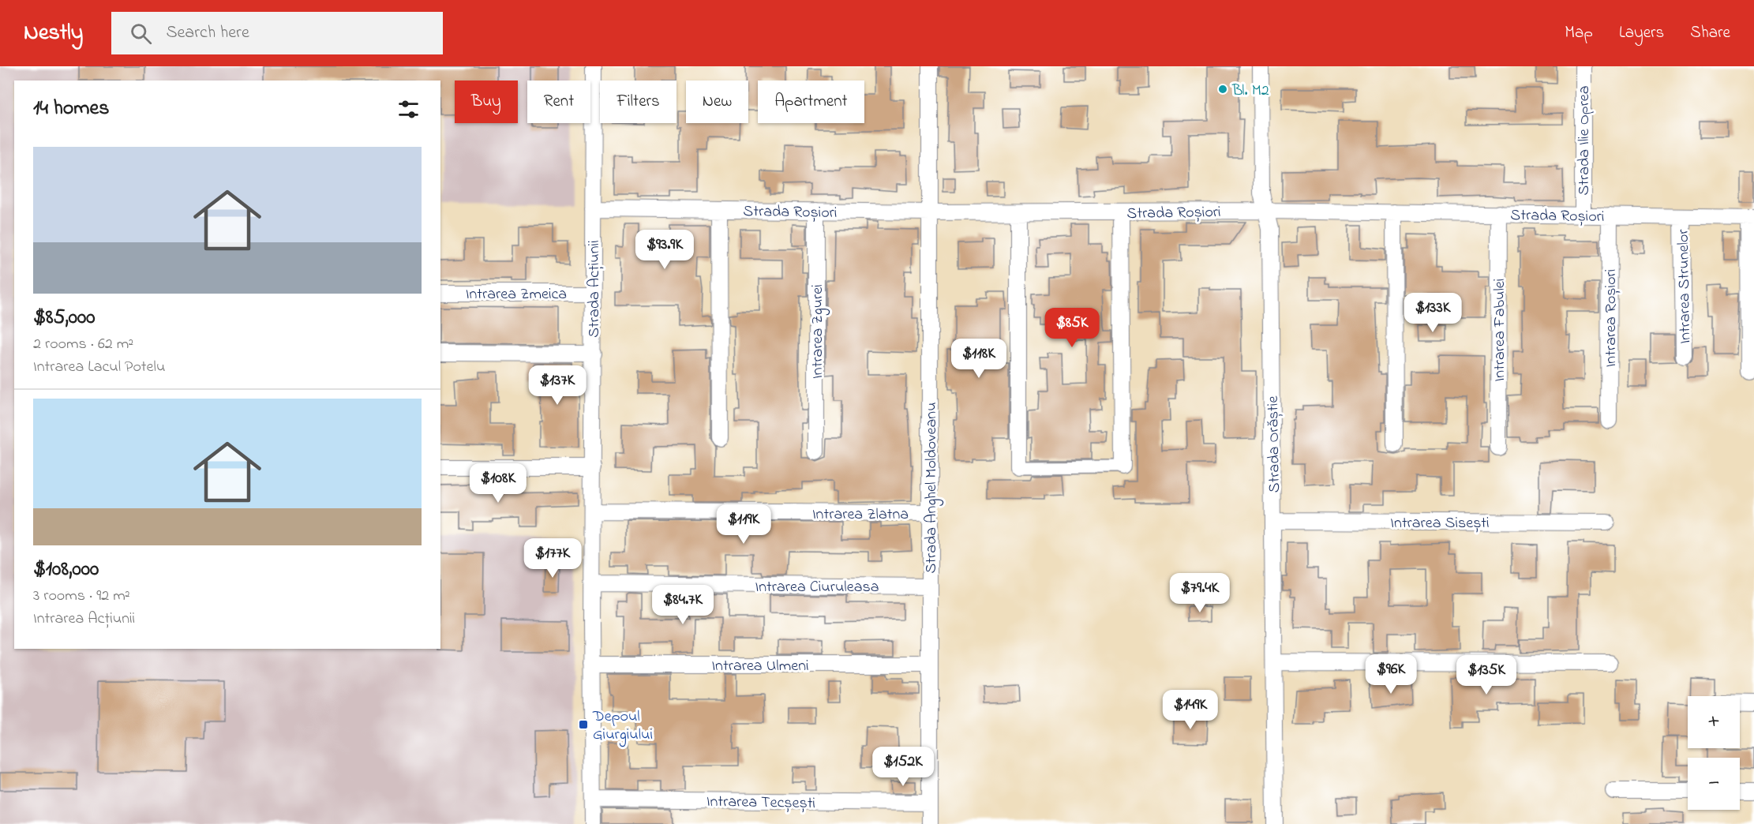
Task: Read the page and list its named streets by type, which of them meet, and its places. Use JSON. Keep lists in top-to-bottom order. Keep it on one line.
{"streets":{"street":["Strada Ilie Oprea","Strada Roșiori","Intrarea Strunelor","Strada Acțiunii","Intrarea Zmeica","Intrarea Roșiori","Intrarea Fabulei","Intrarea Zgurei","Strada Orăștie","Strada Anghel Moldoveanu","Intrarea Zlatna","Intrarea Sisești","Intrarea Ciuruleasa","Intrarea Ulmeni","Intrarea Tecșești"]},"crossings":[["Strada Ilie Oprea","Strada Roșiori"],["Strada Roșiori","Intrarea Strunelor"],["Strada Roșiori","Strada Acțiunii"],["Strada Roșiori","Intrarea Roșiori"],["Strada Roșiori","Intrarea Fabulei"],["Strada Roșiori","Intrarea Zgurei"],["Strada Roșiori","Strada Orăștie"],["Strada Roșiori","Strada Anghel Moldoveanu"],["Strada Acțiunii","Intrarea Zmeica"],["Strada Acțiunii","Intrarea Zlatna"],["Strada Acțiunii","Intrarea Ciuruleasa"],["Strada Acțiunii","Intrarea Ulmeni"],["Strada Acțiunii","Intrarea Tecșești"],["Strada Orăștie","Intrarea Sisești"],["Strada Anghel Moldoveanu","Intrarea Zlatna"],["Strada Anghel Moldoveanu","Intrarea Ciuruleasa"],["Strada Anghel Moldoveanu","Intrarea Ulmeni"],["Strada Anghel Moldoveanu","Intrarea Tecșești"]],"places":{"other":["Bl. M2"],"transit":["Depoul Giurgiului"]},"page":{"header":"Nestly","search":"Search here","nav":["Map","Layers","Share"],"chip":["Buy","Rent","Filters","New","Apartment"],"heading":"14 homes","list":[{"name":"$85,000","note":"2 rooms · 62 m² · Intrarea Lacul Potelu"},{"name":"$108,000","note":"3 rooms · 92 m² · Intrarea Acțiunii"}],"price":["$93.9K","$133K","$85K","$118K","$137K","$108K","$119K","$177K","$79.4K","$84.7K","$96K","$135K","$149K","$152K"],"map_buttons":["+","−"]}}
